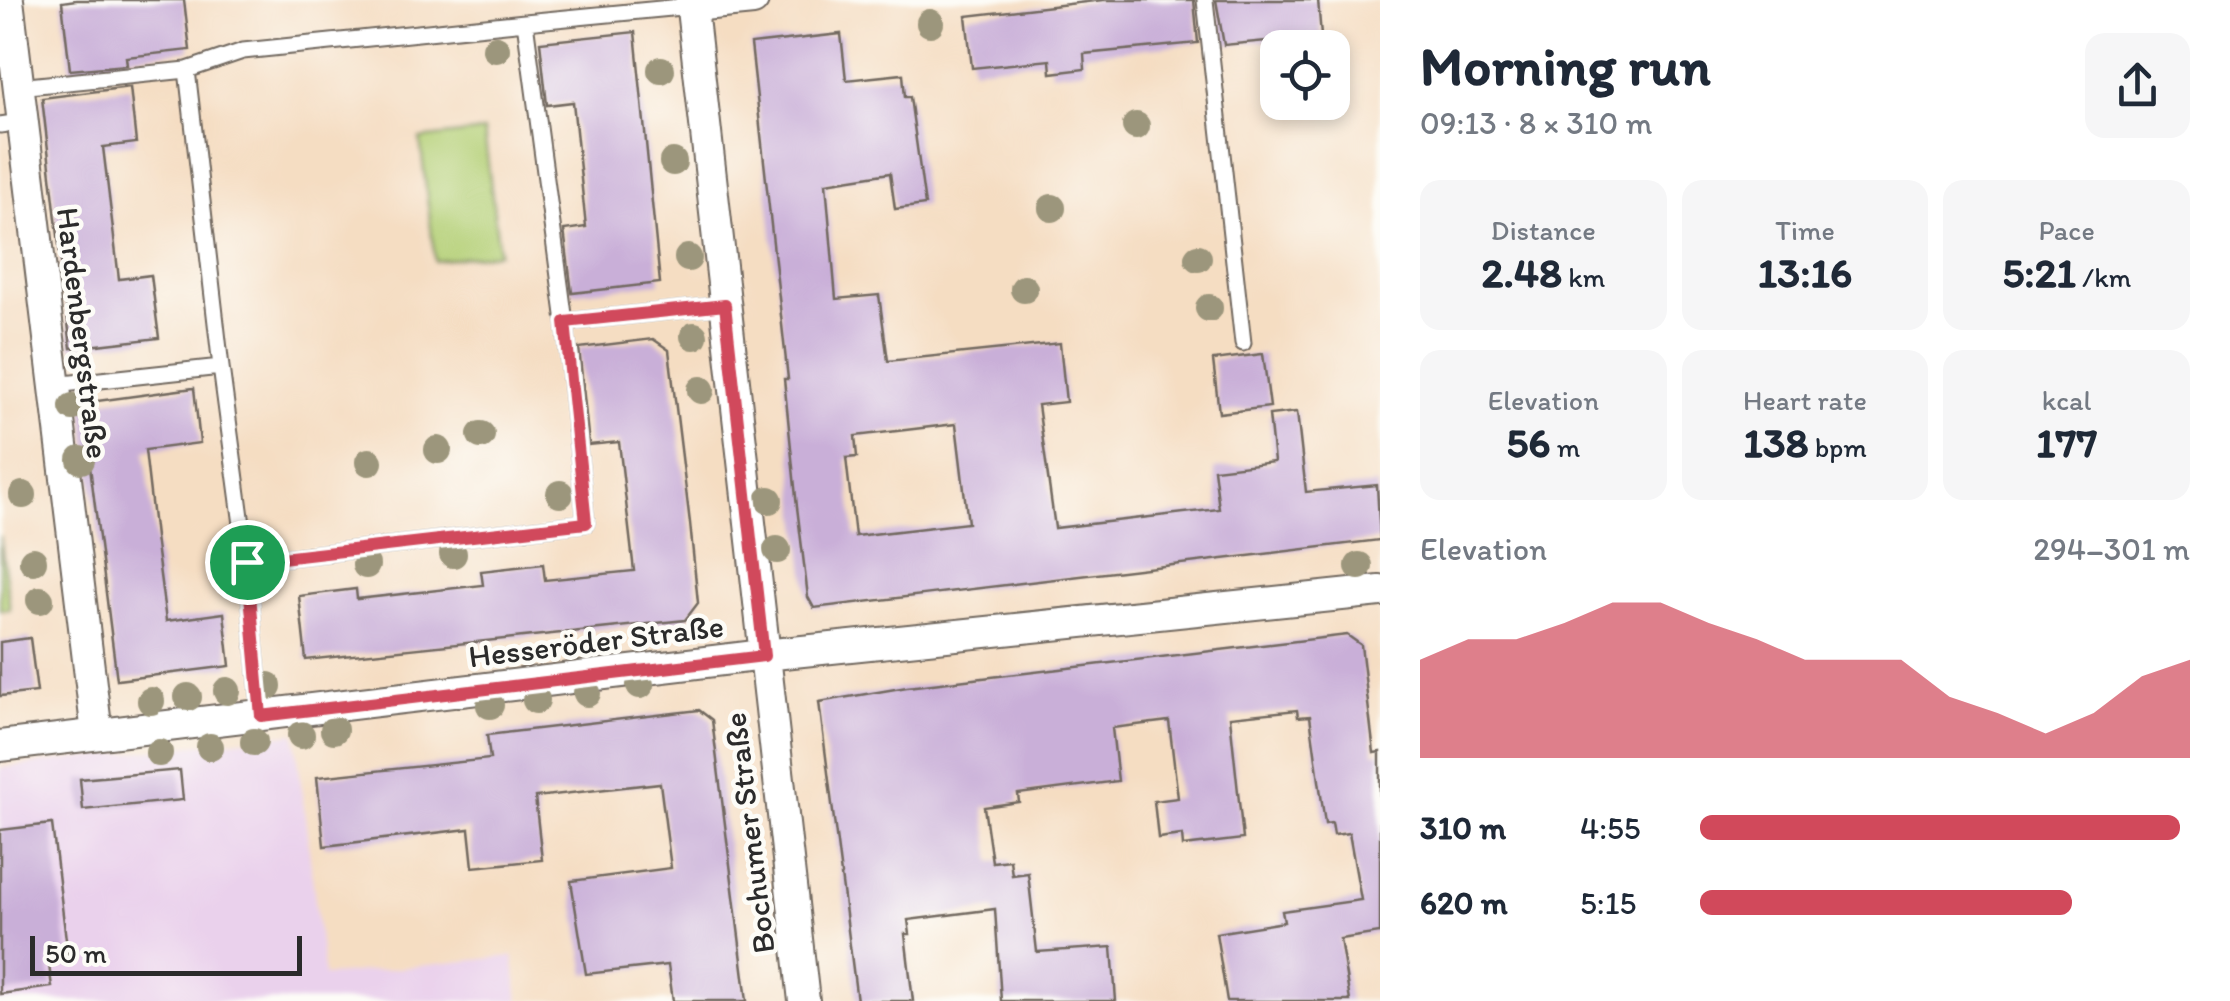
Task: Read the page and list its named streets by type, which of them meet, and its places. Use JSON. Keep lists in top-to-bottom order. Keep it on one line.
{"streets":{"street":["Hardenbergstraße","Hesseröder Straße","Bochumer Straße"]},"crossings":[["Hardenbergstraße","Hesseröder Straße"],["Hesseröder Straße","Bochumer Straße"]],"scale_bar":"50 m","page":{"heading":["Morning run","09:13 · 8 × 310 m"],"stats":[["Distance","2.48 km"],["Time","13:16"],["Pace","5:21 /km"],["Elevation","56 m"],["Heart rate","138 bpm"],["kcal","177"]],"chart":["Elevation","294–301 m"],"list":[{"name":"310 m","note":"4:55"},{"name":"620 m","note":"5:15"}],"scale":"50 m"}}
